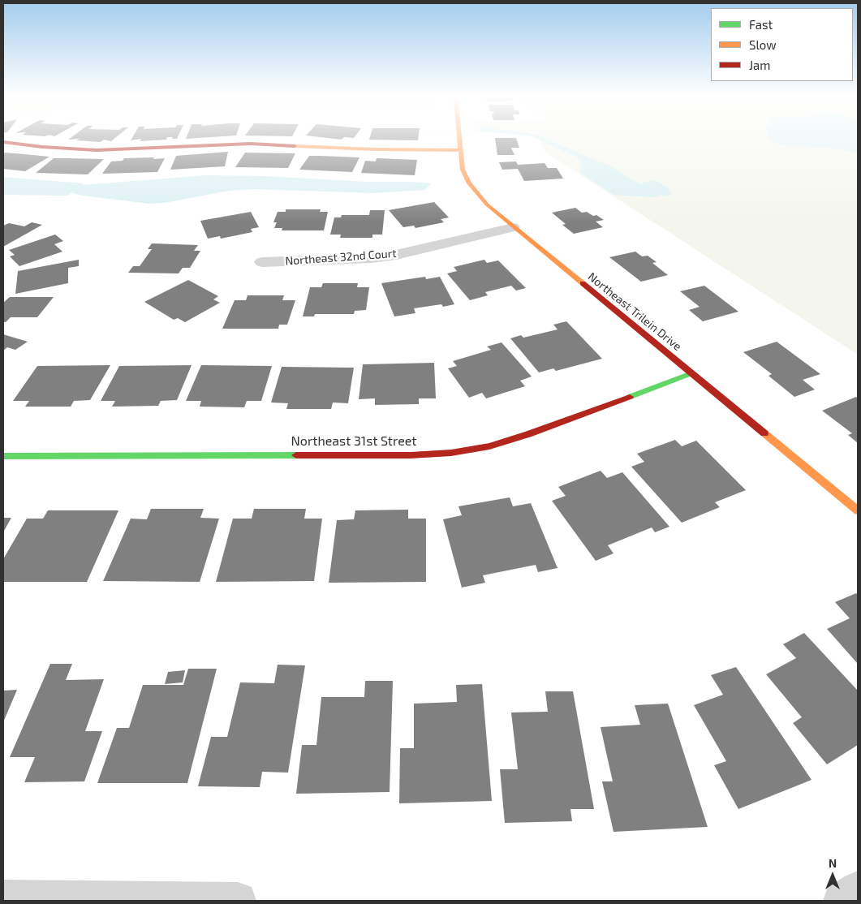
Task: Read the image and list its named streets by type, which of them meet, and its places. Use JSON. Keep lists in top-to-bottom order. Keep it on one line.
{"streets":{"street":["Northeast 32nd Court","Northeast Trilein Drive","Northeast 31st Street"]},"crossings":[["Northeast 32nd Court","Northeast Trilein Drive"],["Northeast Trilein Drive","Northeast 31st Street"]],"legend":["Fast","Slow","Jam"],"north":"top"}
